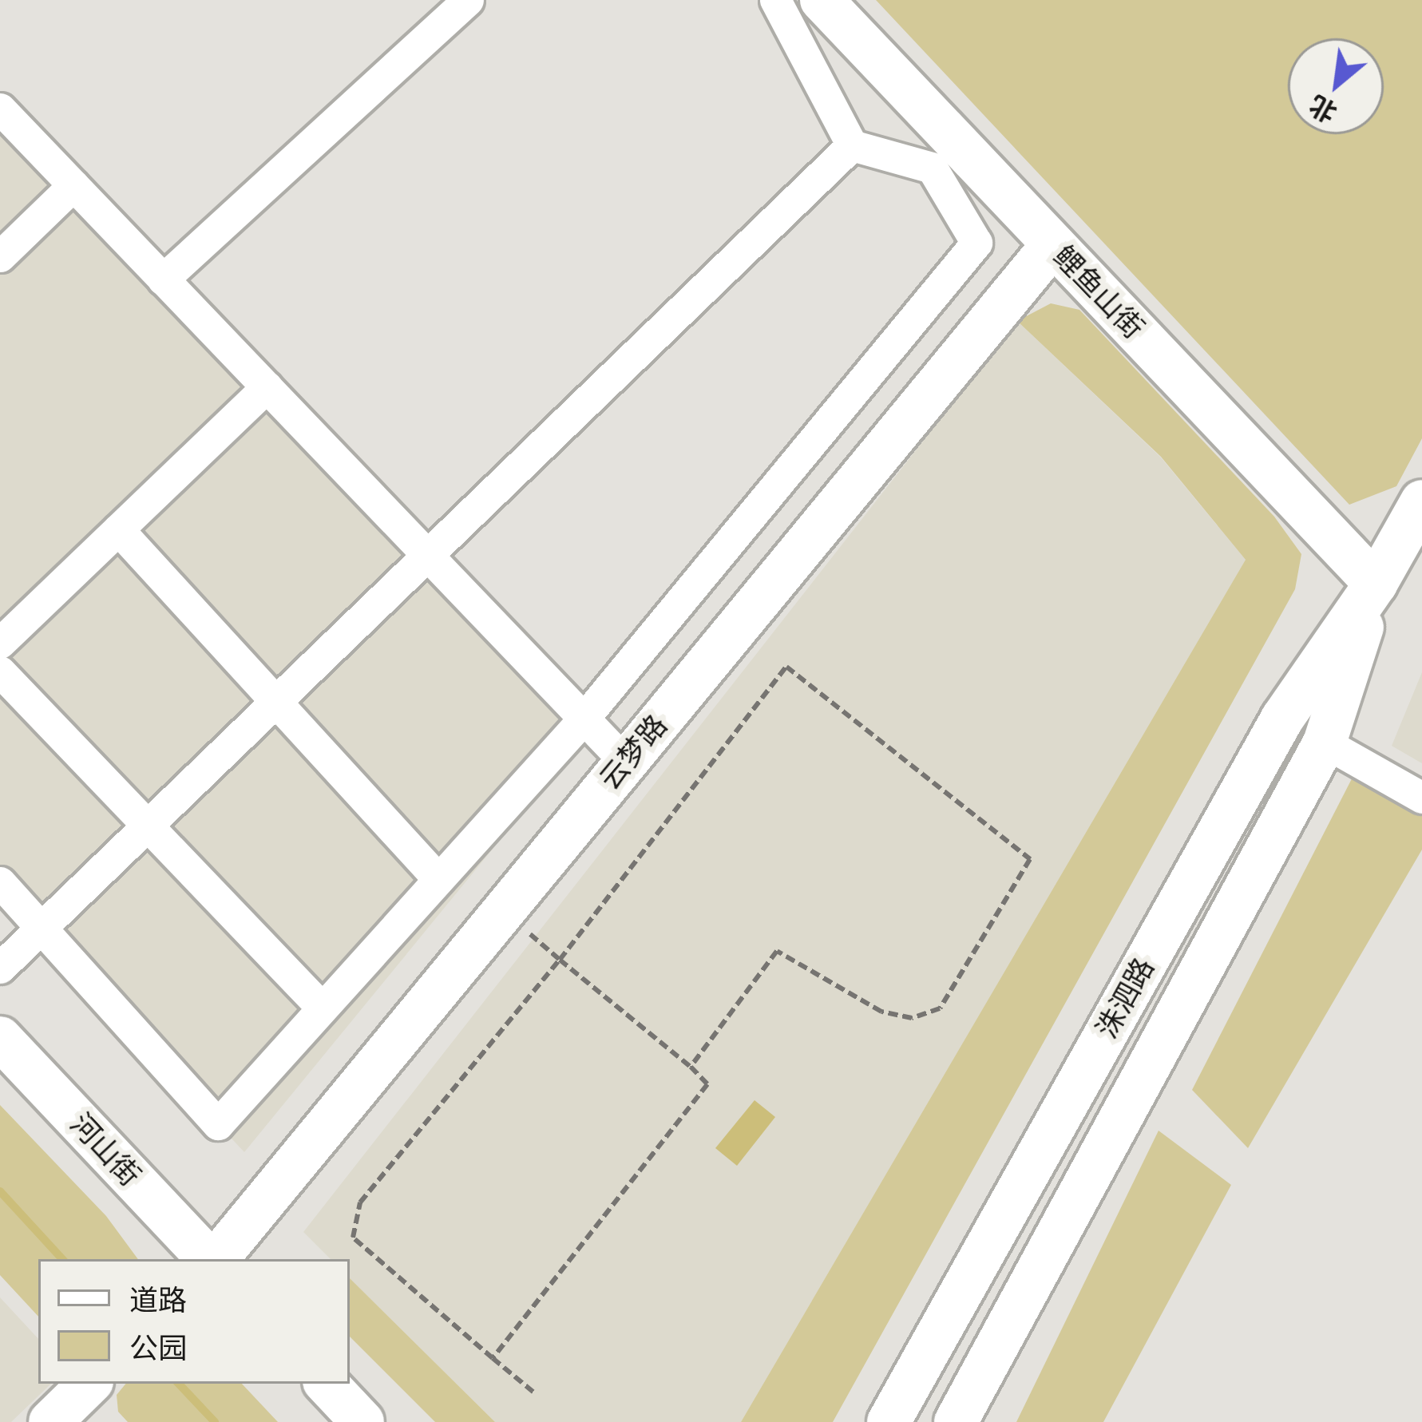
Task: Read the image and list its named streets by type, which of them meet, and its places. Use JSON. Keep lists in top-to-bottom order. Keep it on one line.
{"streets":{"street":["鲤鱼山街","云梦路","洙泗路","河山街"]},"crossings":[["鲤鱼山街","云梦路"],["鲤鱼山街","洙泗路"]],"legend":["道路","公园"],"north":"bottom left"}
